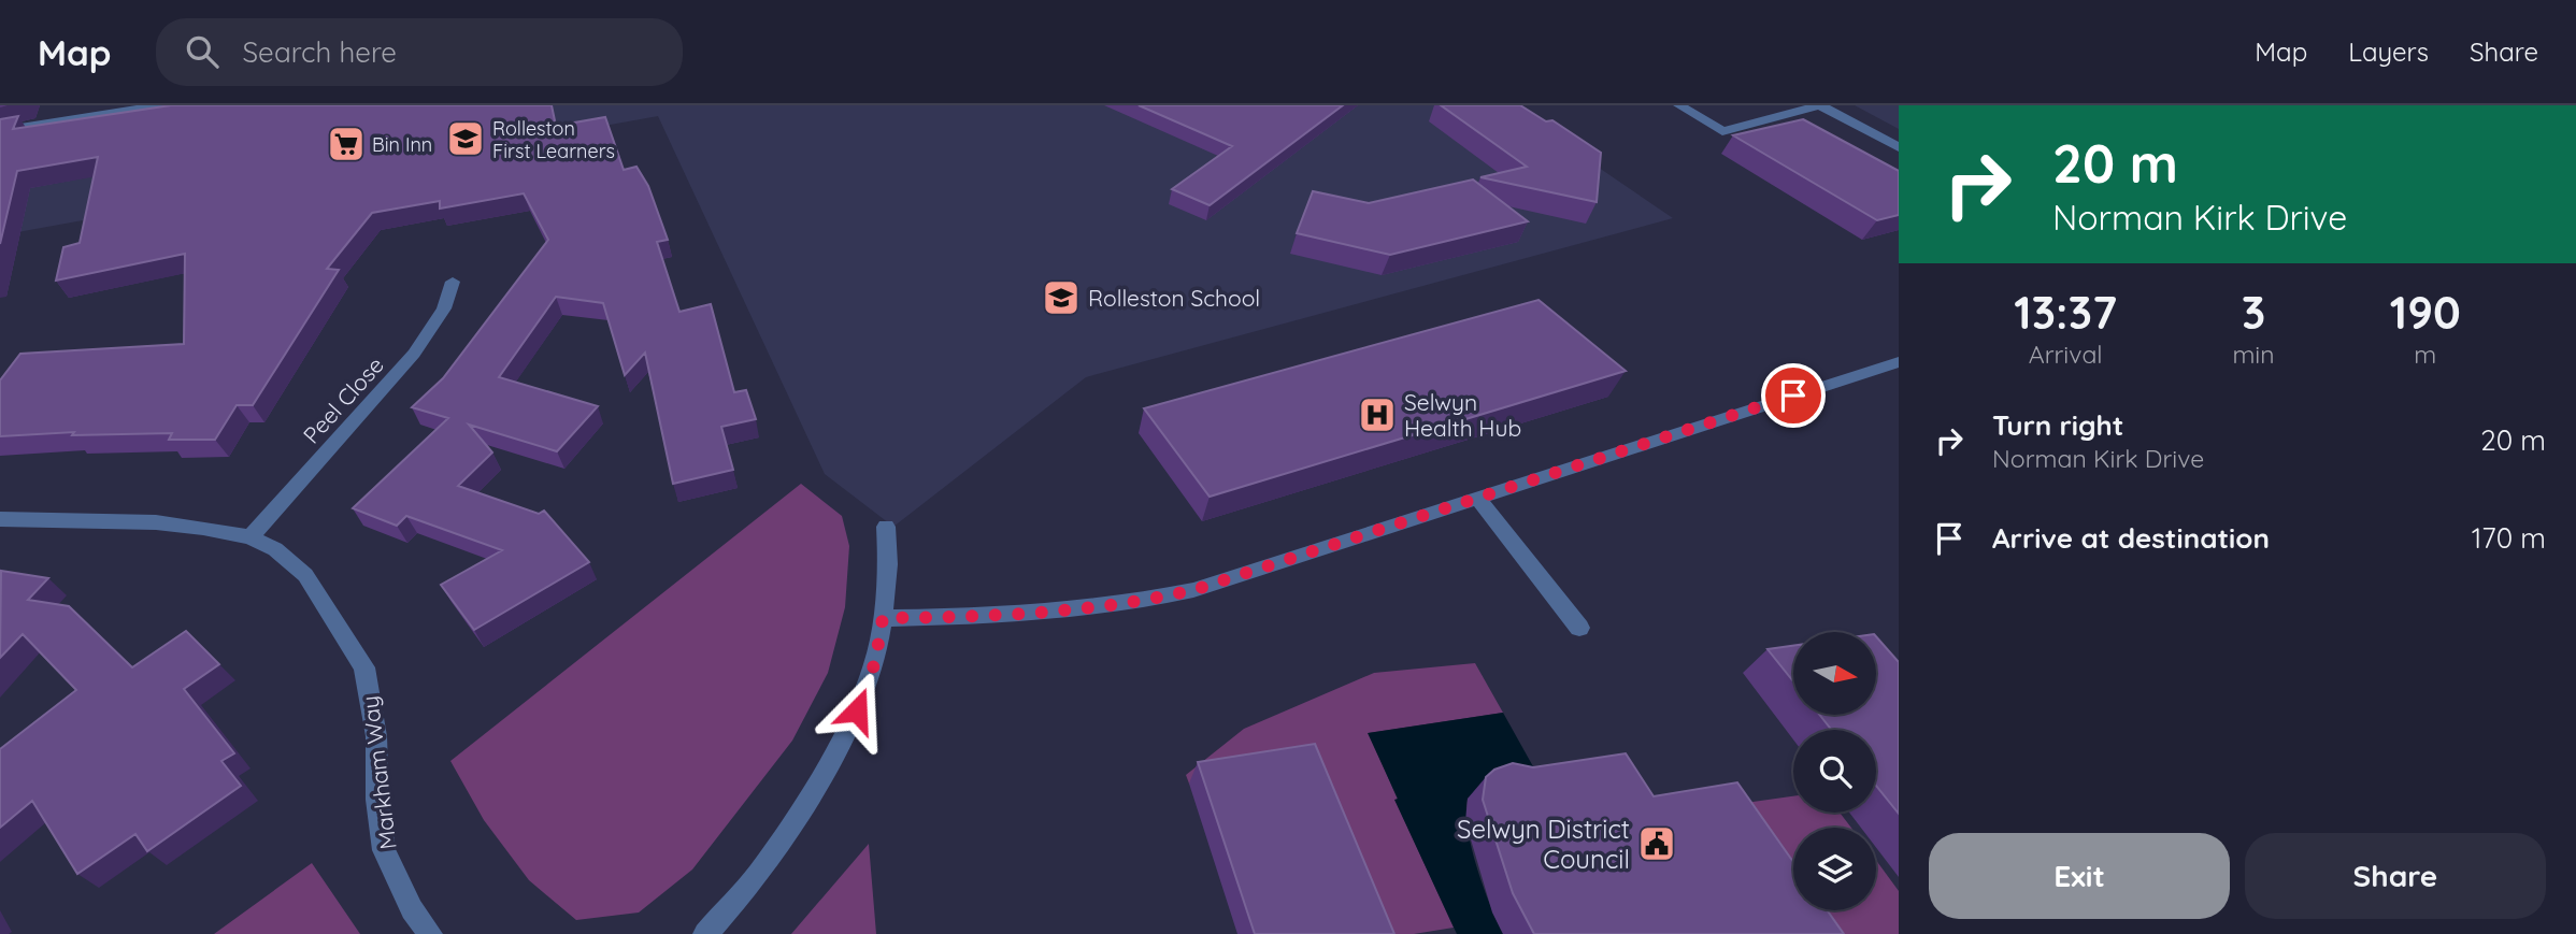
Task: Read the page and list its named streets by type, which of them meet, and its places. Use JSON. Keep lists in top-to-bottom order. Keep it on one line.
{"streets":{"street":["Peel Close","Markham Way"]},"crossings":[["Peel Close","Markham Way"]],"places":{"school or university":["Rolleston First Learners","Rolleston School"],"supermarket":["Bin Inn"],"hospital":["Selwyn Health Hub"],"public building":["Selwyn District Council"]},"north":"right","page":{"header":"Map","search":"Search here","nav":["Map","Layers","Share"],"turn":["20 m","Norman Kirk Drive"],"eta":["13:37","Arrival","3","min","190","m"],"list":[{"name":"Turn right","note":"Norman Kirk Drive","value":"20 m"},{"name":"Arrive at destination","value":"170 m"}],"buttons":["Exit","Share"]}}
